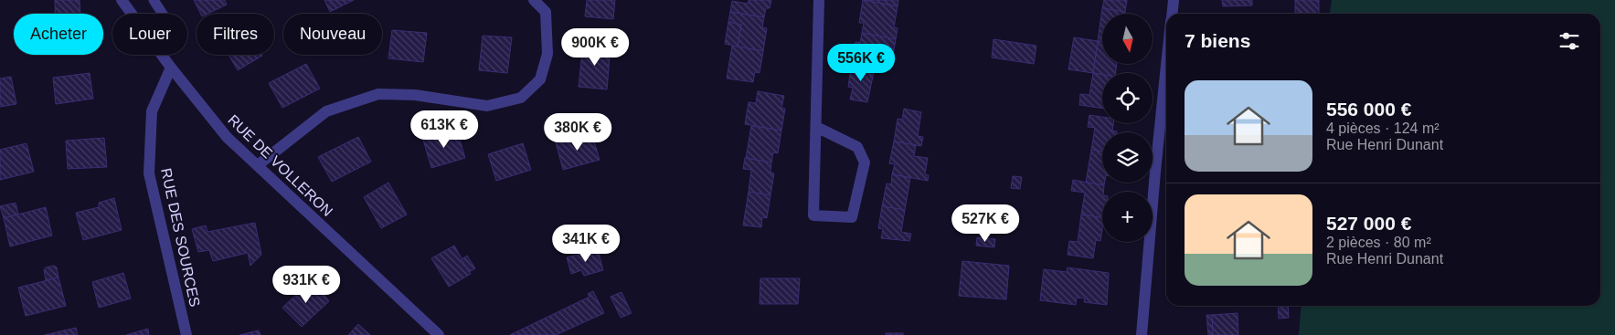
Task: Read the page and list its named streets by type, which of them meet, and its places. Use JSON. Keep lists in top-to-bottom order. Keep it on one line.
{"streets":{"street":["RUE DE VOLLERON","RUE DES SOURCES"]},"crossings":[["RUE DE VOLLERON","RUE DES SOURCES"]],"north":"bottom","page":{"map_buttons":"+","chip":["Acheter","Louer","Filtres","Nouveau"],"heading":"7 biens","price":["900K €","556K €","613K €","380K €","527K €","341K €","931K €"],"list":[{"name":"556 000 €","note":"4 pièces · 124 m² · Rue Henri Dunant"},{"name":"527 000 €","note":"2 pièces · 80 m² · Rue Henri Dunant"}]}}
